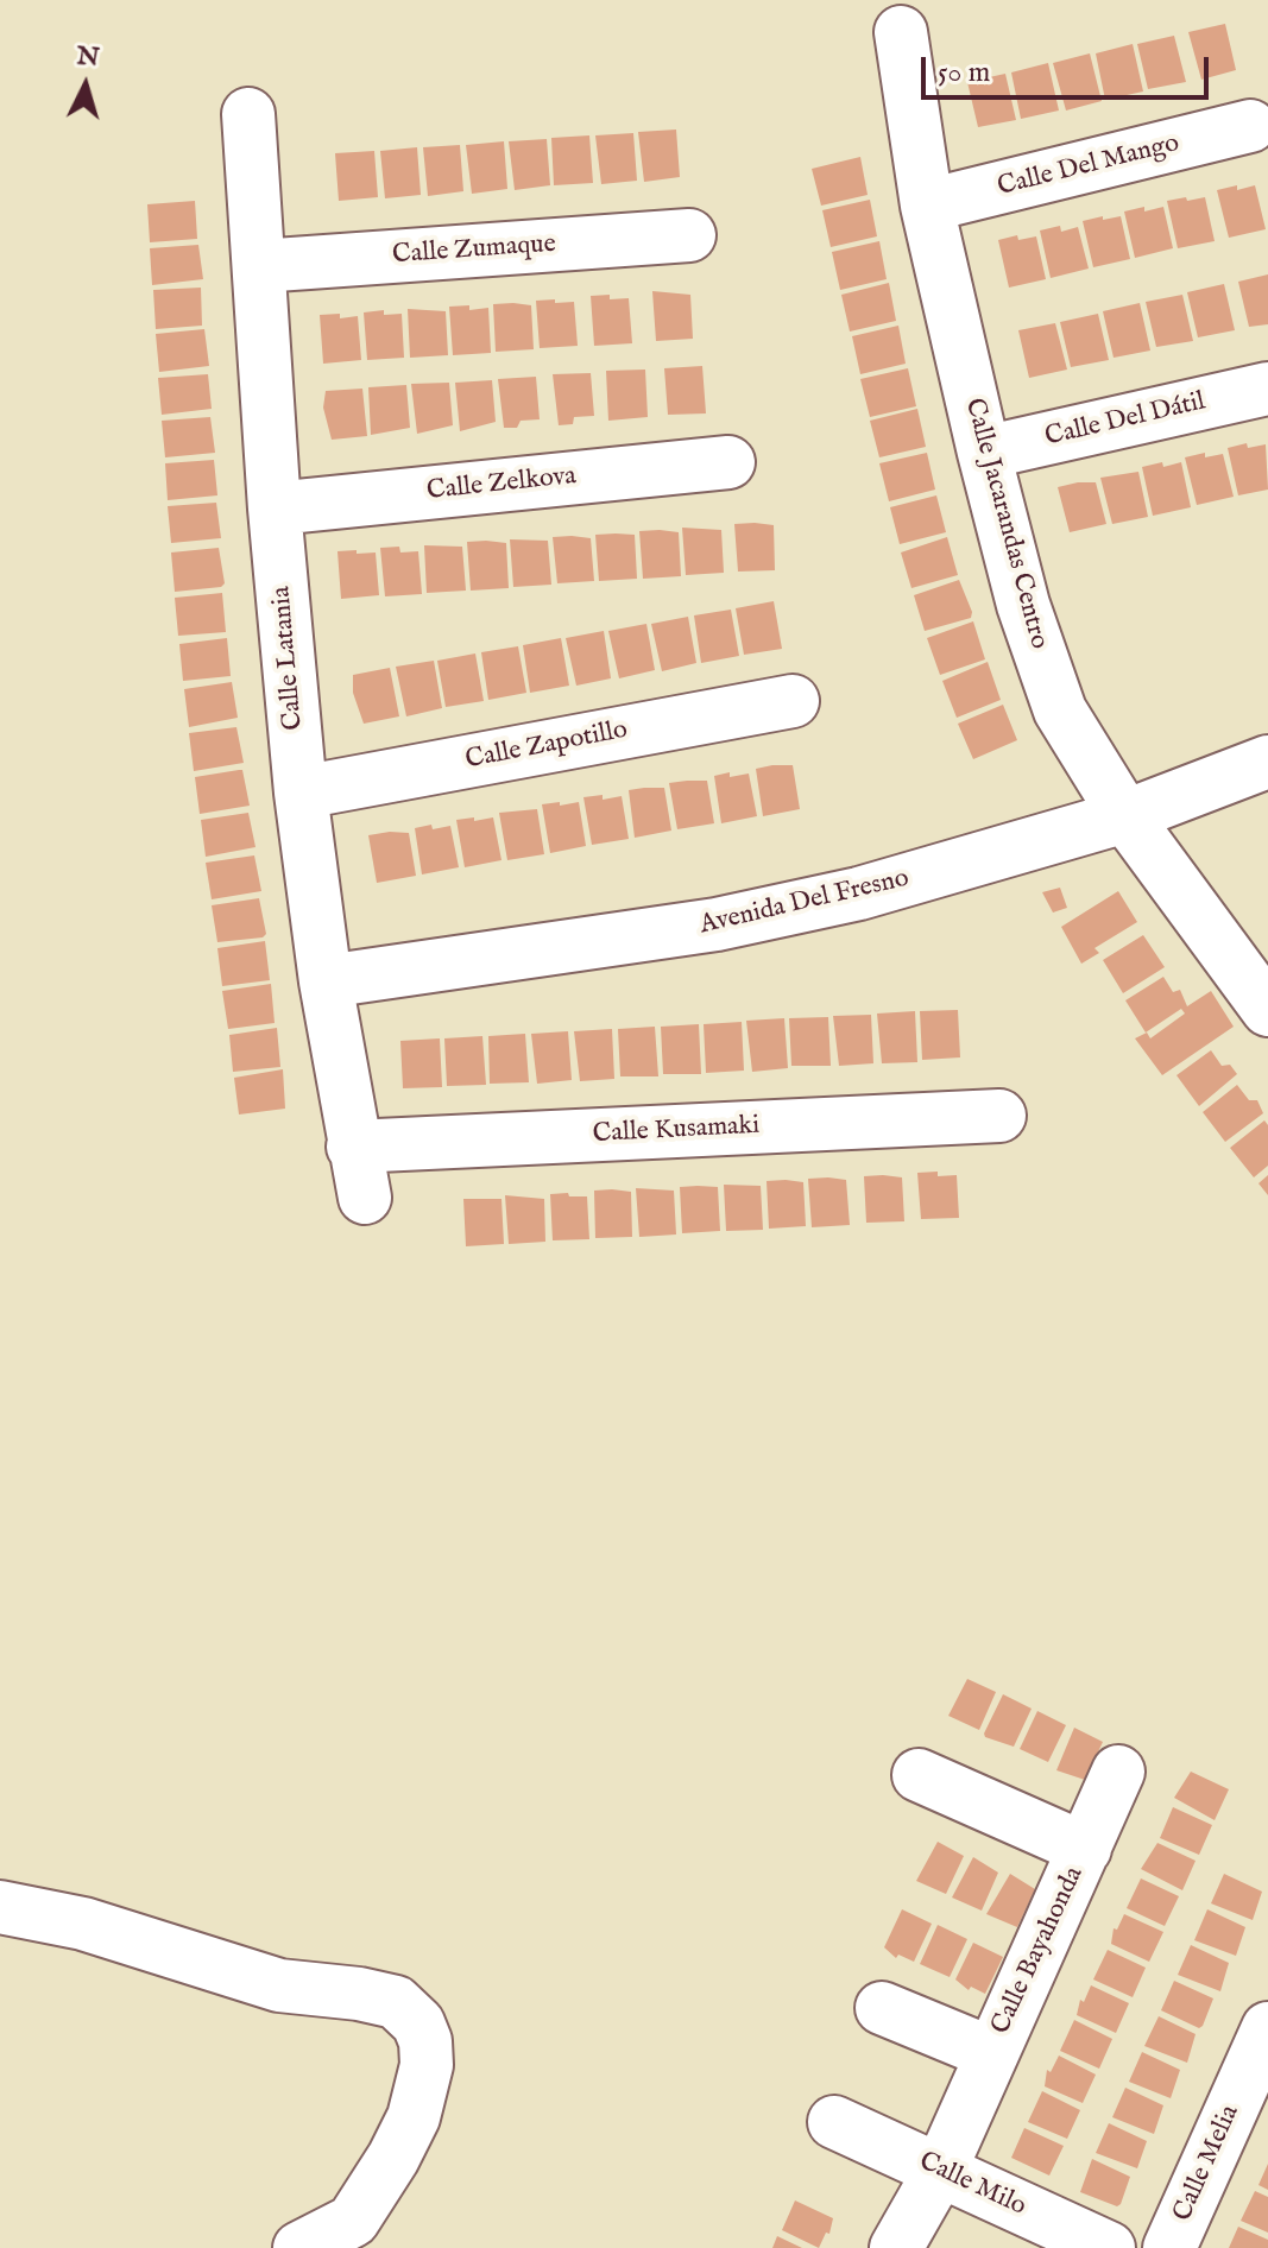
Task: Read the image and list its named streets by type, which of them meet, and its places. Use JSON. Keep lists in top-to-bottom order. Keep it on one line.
{"streets":{"street":["Calle Del Mango","Calle Zumaque","Calle Del Dátil","Calle Zelkova","Calle Jacarandas Centro","Calle Latania","Calle Zapotillo","Avenida Del Fresno","Calle Kusamaki","Calle Bayahonda","Calle Melia","Calle Milo"]},"crossings":[["Calle Del Mango","Calle Jacarandas Centro"],["Calle Zumaque","Calle Latania"],["Calle Del Dátil","Calle Jacarandas Centro"],["Calle Zelkova","Calle Latania"],["Calle Jacarandas Centro","Avenida Del Fresno"],["Calle Latania","Calle Zapotillo"],["Calle Latania","Avenida Del Fresno"],["Calle Latania","Calle Kusamaki"],["Calle Bayahonda","Calle Milo"]],"scale_bar":"50 m","north":"top"}
